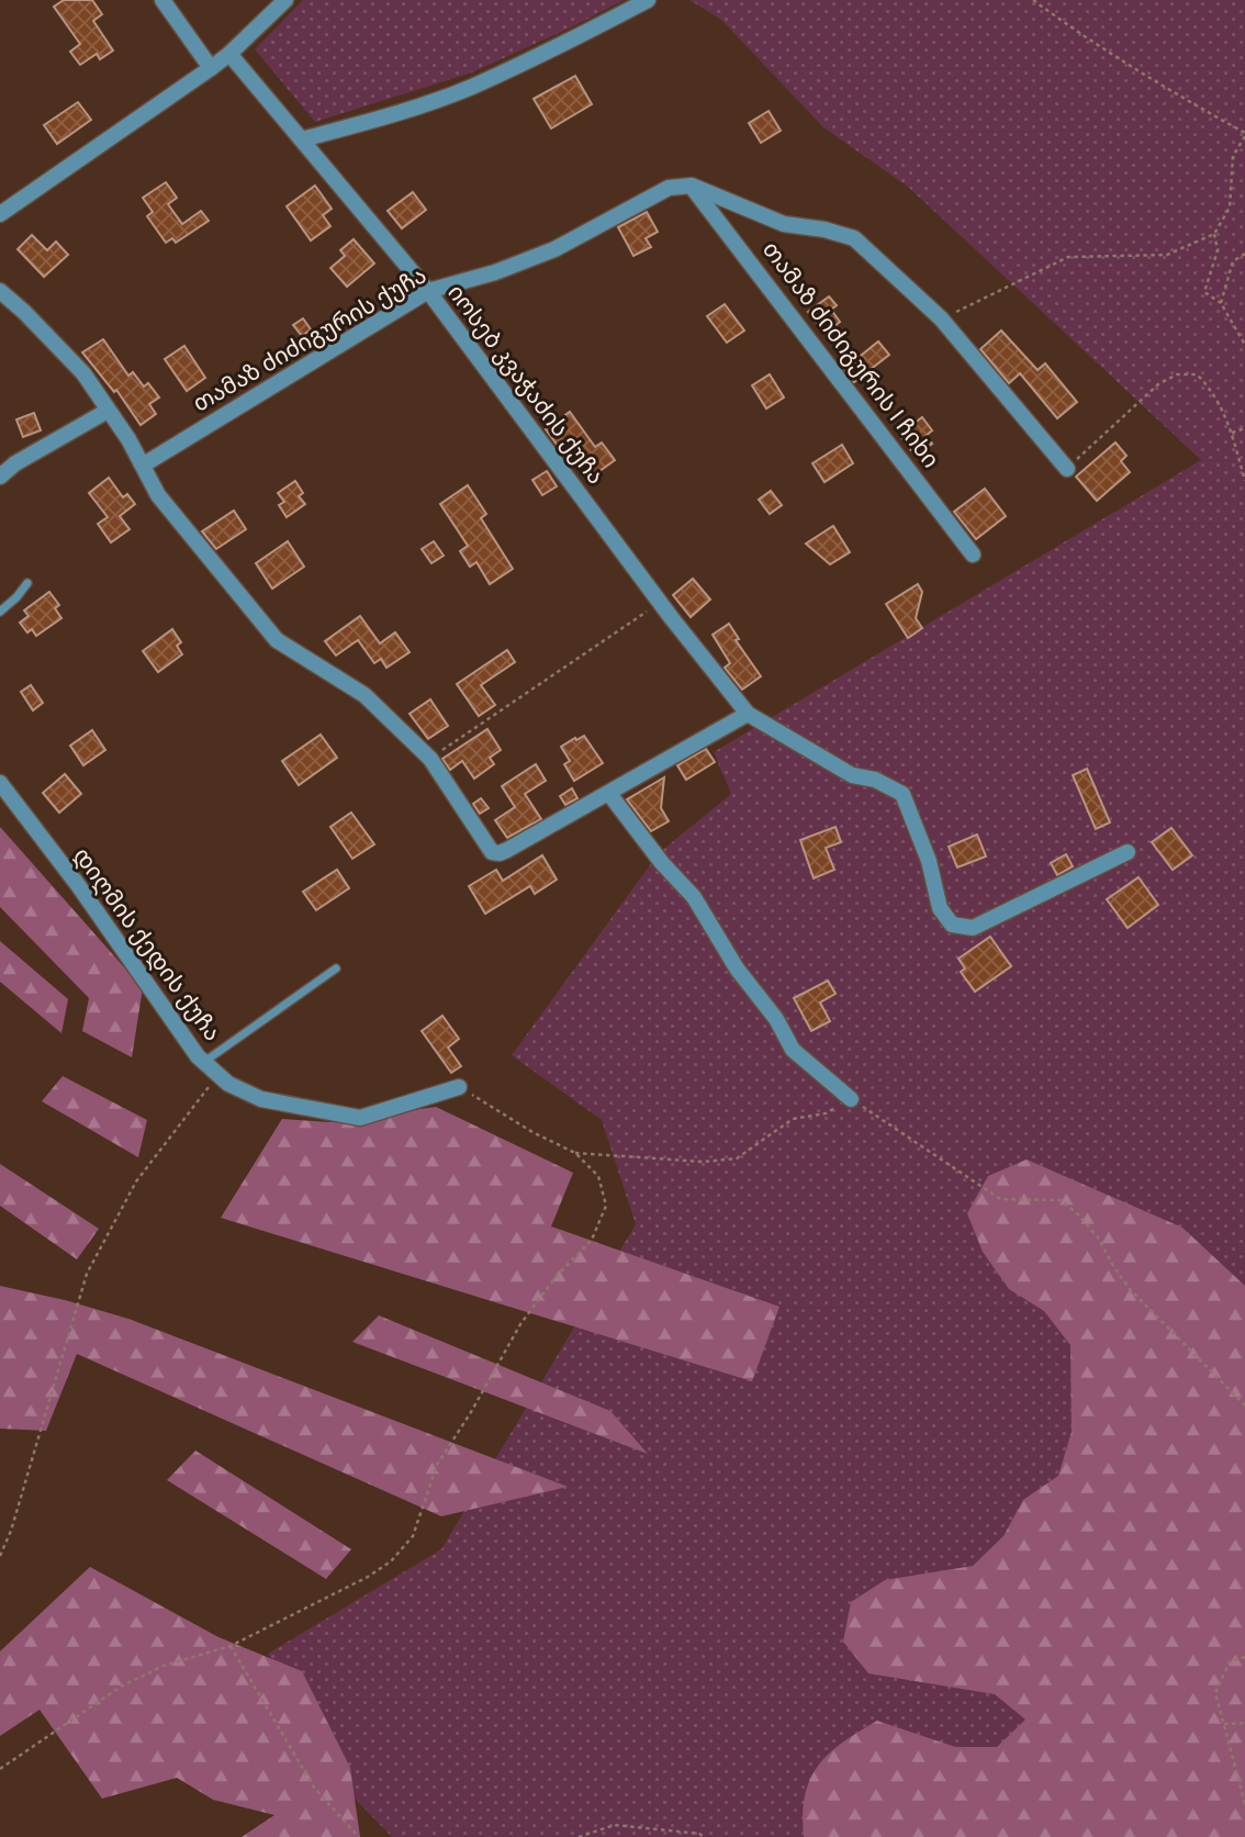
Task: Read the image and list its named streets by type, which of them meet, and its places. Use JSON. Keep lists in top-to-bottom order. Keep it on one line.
{"streets":{"street":["თამაზ ძიძიგურის ქუჩა","თამაზ ძიძიგურის I ჩიხი","იოსებ კვაჭაძის ქუჩა","დიღმის ქედის ქუჩა"]},"crossings":[["თამაზ ძიძიგურის ქუჩა","თამაზ ძიძიგურის I ჩიხი"],["თამაზ ძიძიგურის ქუჩა","იოსებ კვაჭაძის ქუჩა"]]}
